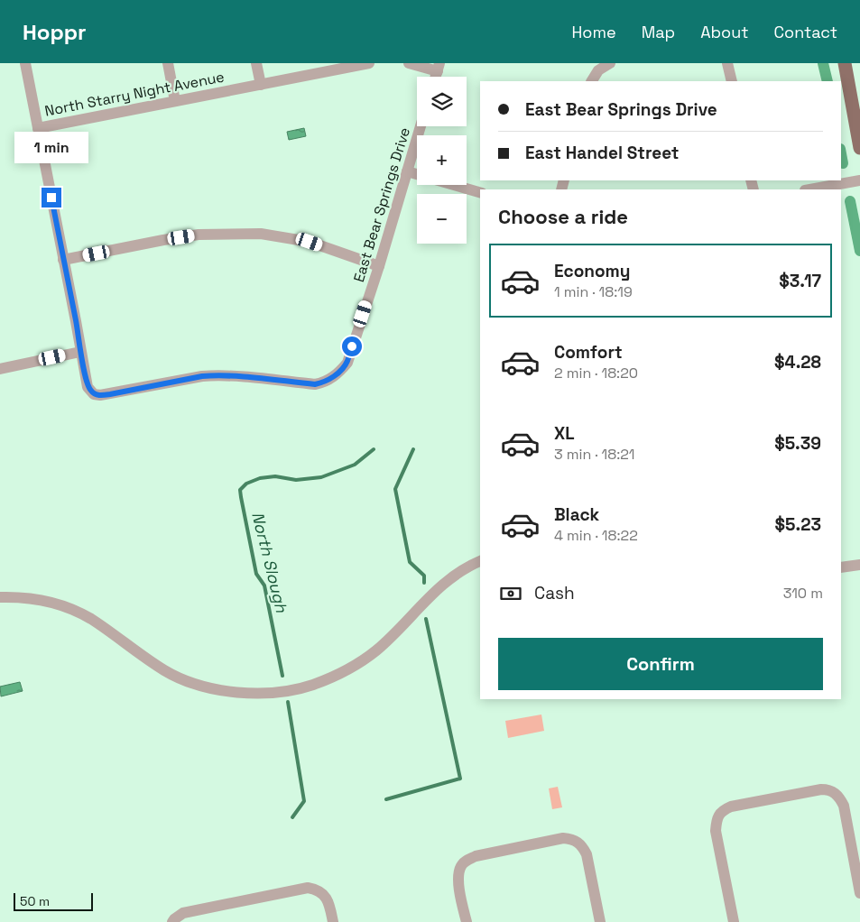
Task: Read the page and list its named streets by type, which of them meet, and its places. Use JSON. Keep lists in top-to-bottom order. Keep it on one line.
{"streets":{"street":["North Starry Night Avenue","East Bear Springs Drive"]},"water":["North Slough"],"scale_bar":"50 m","page":{"header":"Hoppr","nav":["Home","Map","About","Contact"],"map_buttons":["+","−"],"banner":["East Bear Springs Drive","East Handel Street"],"bubble":"1 min","heading":"Choose a ride","list":[{"name":"Economy","note":"1 min · 18:19","value":"$3.17"},{"name":"Comfort","note":"2 min · 18:20","value":"$4.28"},{"name":"XL","note":"3 min · 18:21","value":"$5.39"},{"name":"Black","note":"4 min · 18:22","value":"$5.23"}],"pay":["Cash","310 m"],"buttons":"Confirm","scale":"50 m"}}
